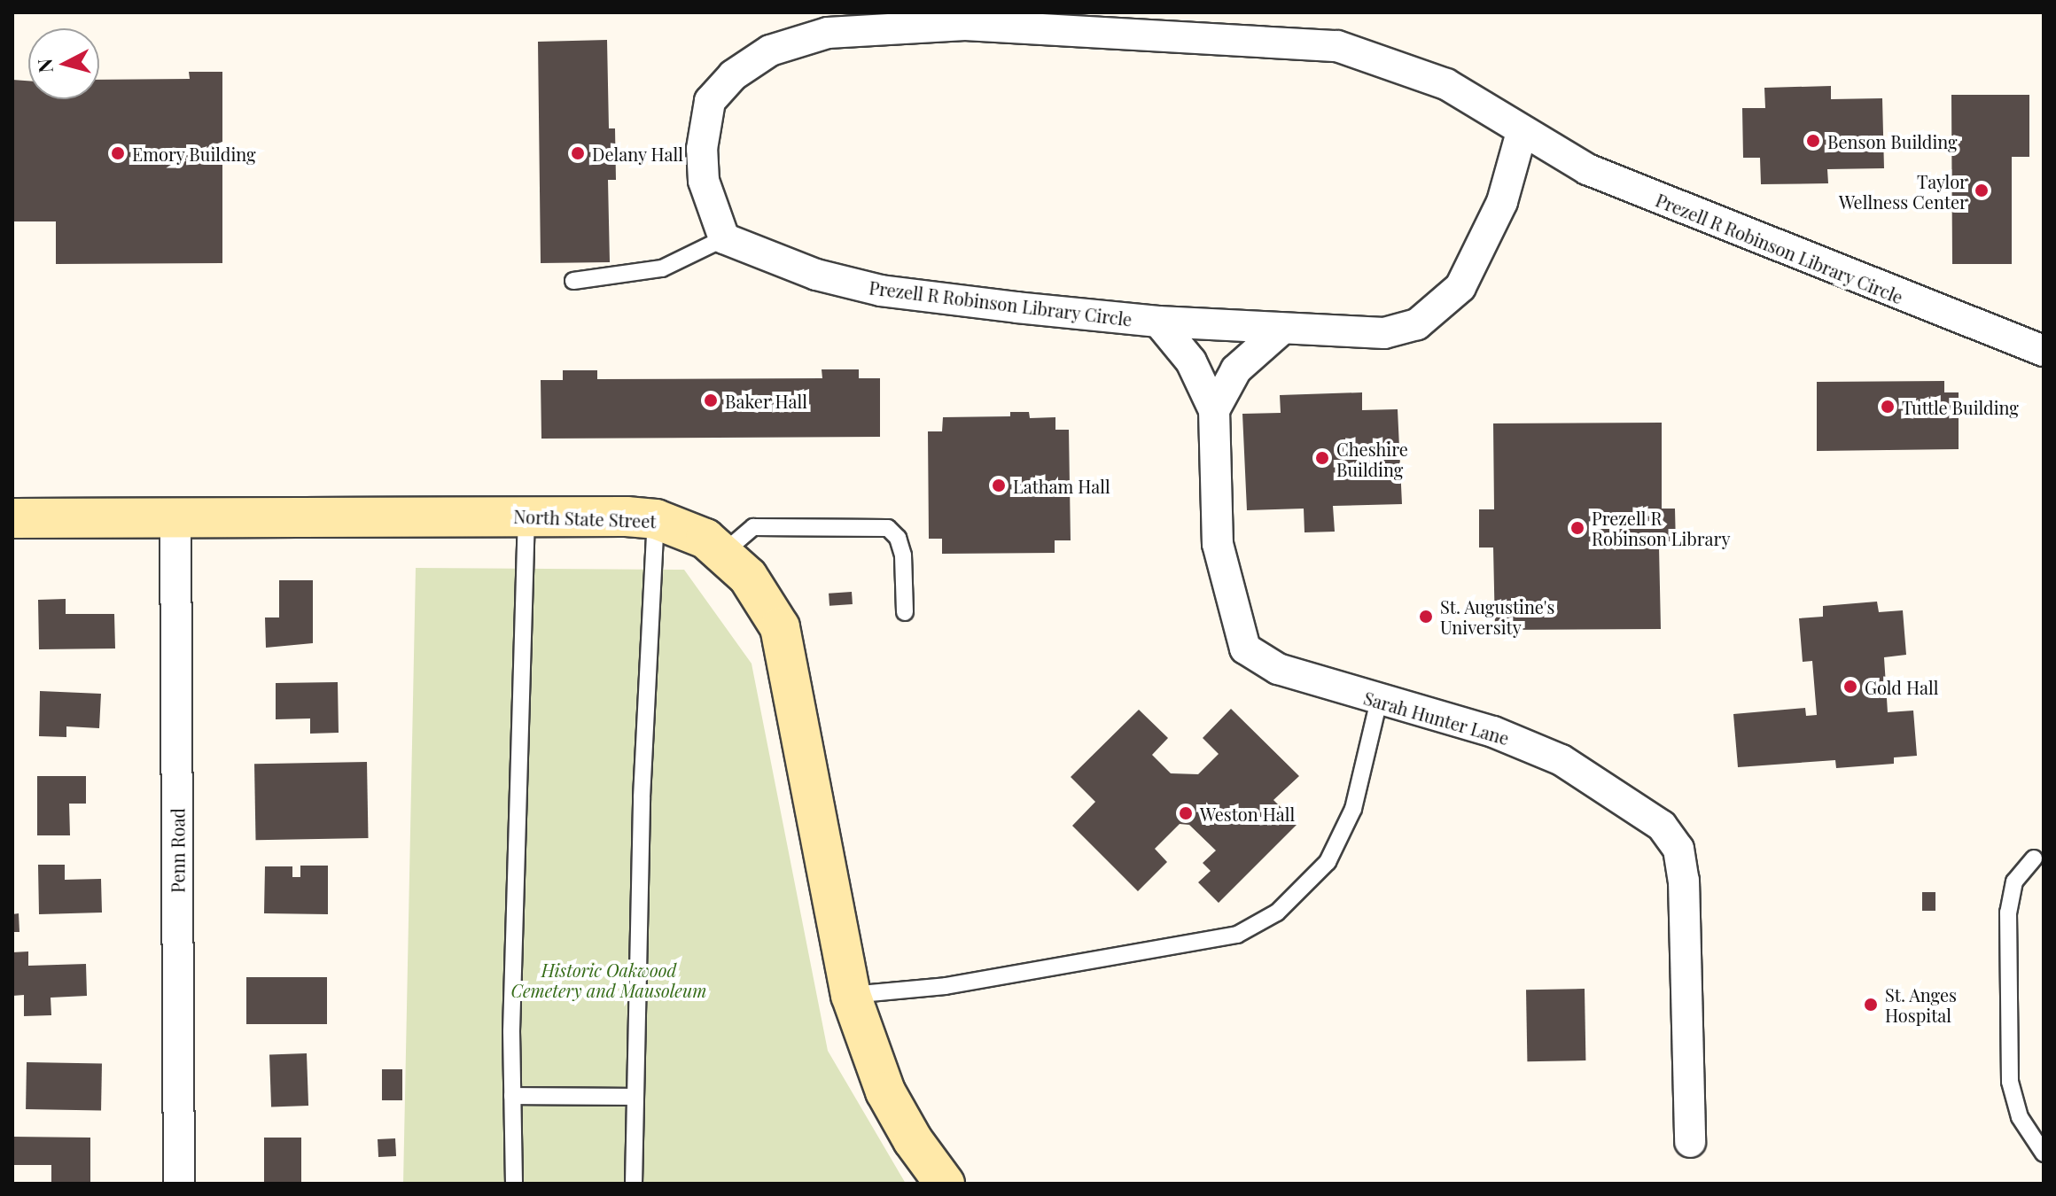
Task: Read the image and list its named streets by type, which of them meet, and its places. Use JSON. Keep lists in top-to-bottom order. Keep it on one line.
{"streets":{"street":["Prezell R Robinson Library Circle","North State Street","Sarah Hunter Lane","Penn Road"]},"crossings":[["Prezell R Robinson Library Circle","Sarah Hunter Lane"],["North State Street","Penn Road"]],"parks":["Historic Oakwood Cemetery and Mausoleum"],"places":["Benson Building","Emory Building","Delany Hall","Taylor Wellness Center","Baker Hall","Tuttle Building","Cheshire Building","Latham Hall","Prezell R Robinson Library","St. Augustine's University","Gold Hall","Weston Hall","St. Anges Hospital"],"north":"left"}
